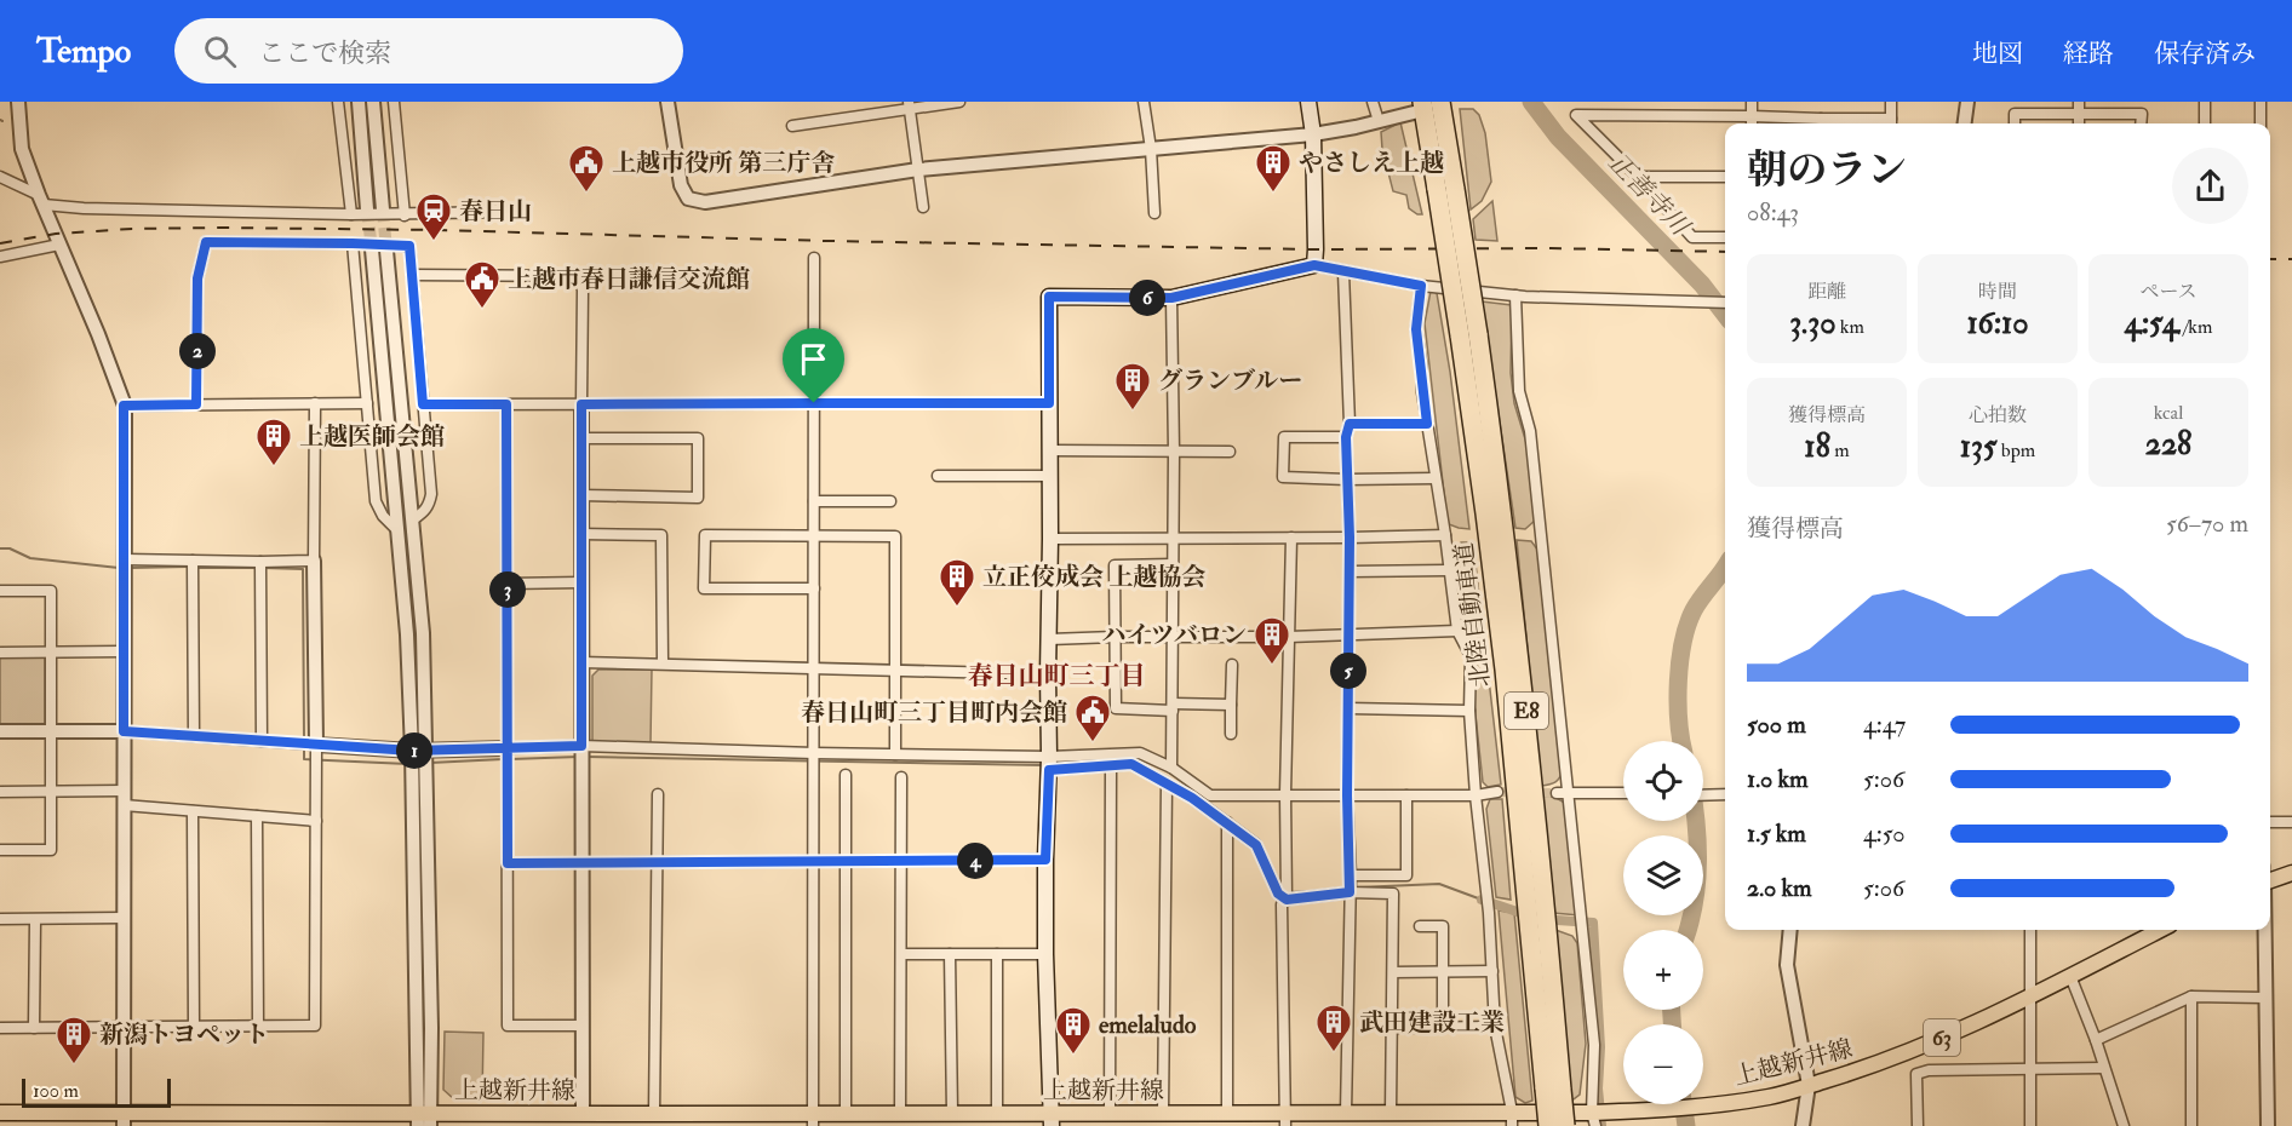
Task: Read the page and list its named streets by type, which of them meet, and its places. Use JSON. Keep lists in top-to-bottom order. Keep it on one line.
{"streets":{"highway":["北陸自動車道","E8"],"main road":["63","上越新井線"]},"districts":["春日山町三丁目"],"water":["正善寺川"],"places":{"public building":["上越市役所 第三庁舎","上越市春日謙信交流館","春日山町三丁目町内会館"],"building":["やさしえ上越","グランブルー","上越医師会館","立正佼成会 上越協会","ハイツバロン","武田建設工業","emelaludo","新潟トヨペット"],"station":["春日山"]},"scale_bar":"100 m","page":{"header":"Tempo","search":"ここで検索","nav":["地図","経路","保存済み"],"heading":["朝のラン","08:43"],"stats":[["距離","3.30 km"],["時間","16:10"],["ペース","4:54 /km"],["獲得標高","18 m"],["心拍数","135 bpm"],["kcal","228"]],"pins":["6","2","3","5","1","4"],"chart":["獲得標高","56–70 m"],"list":[{"name":"500 m","note":"4:47"},{"name":"1.0 km","note":"5:06"},{"name":"1.5 km","note":"4:50"},{"name":"2.0 km","note":"5:06"}],"map_buttons":["+","−"],"scale":"100 m"}}
